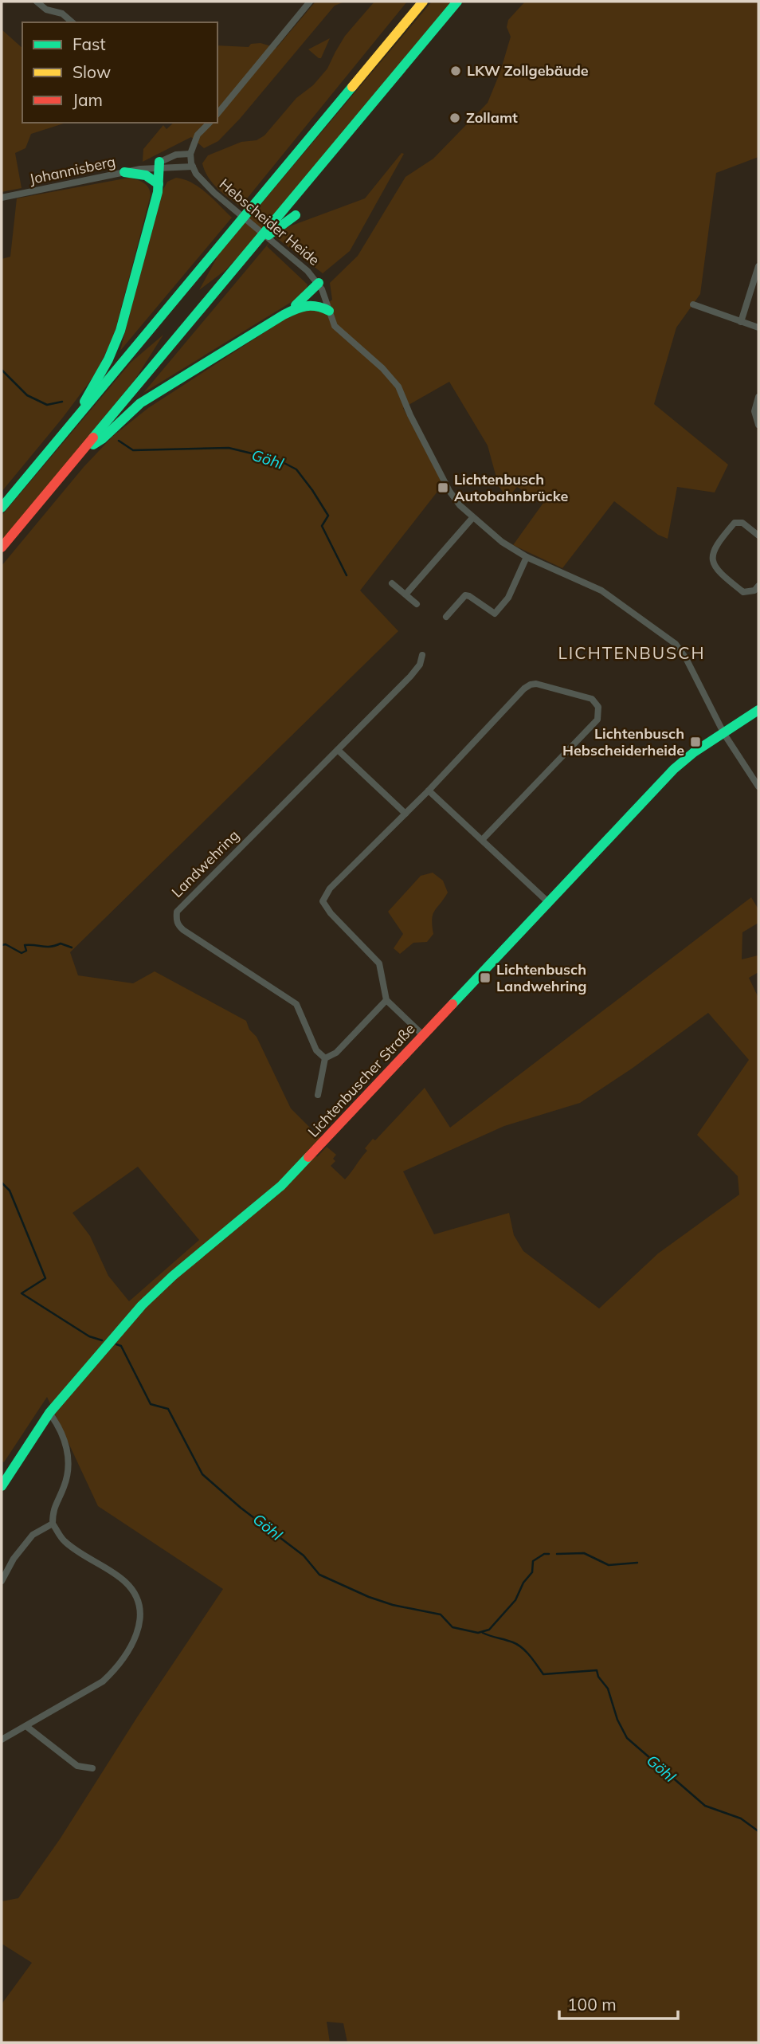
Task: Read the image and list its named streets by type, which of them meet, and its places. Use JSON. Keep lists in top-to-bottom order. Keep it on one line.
{"streets":{"main road":["Lichtenbuscher Straße"],"street":["Johannisberg","Hebscheider Heide","Landwehring"]},"crossings":[["Johannisberg","Hebscheider Heide"],["Hebscheider Heide","Lichtenbuscher Straße"]],"districts":["LICHTENBUSCH"],"water":["Göhl"],"places":{"other":["LKW Zollgebäude","Zollamt"],"transit":["Lichtenbusch Autobahnbrücke","Lichtenbusch Hebscheiderheide","Lichtenbusch Landwehring"]},"legend":["Fast","Slow","Jam"],"scale_bar":"100 m"}
